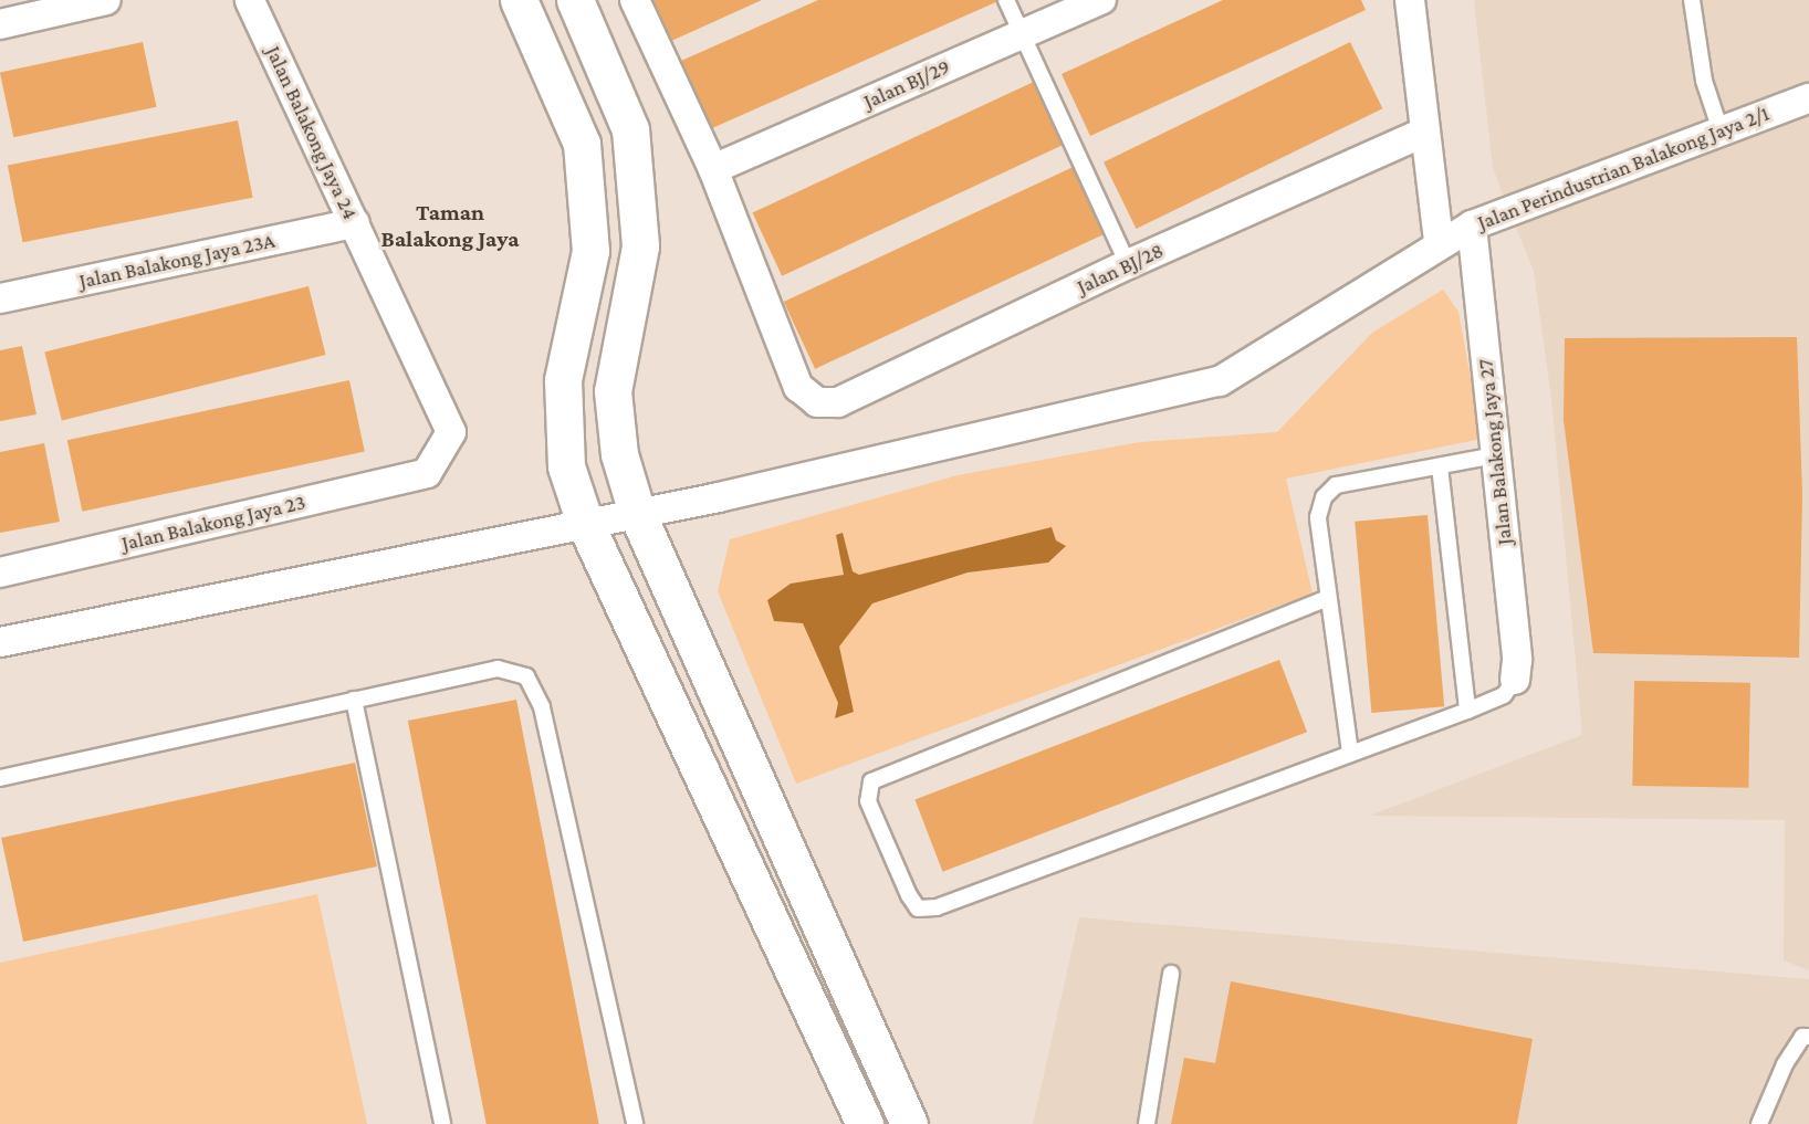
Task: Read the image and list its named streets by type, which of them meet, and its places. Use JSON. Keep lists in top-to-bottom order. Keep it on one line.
{"streets":{"street":["Jalan BJ/29","Jalan Balakong Jaya 24","Jalan Perindustrian Balakong Jaya 2/1","Jalan Balakong Jaya 23A","Jalan BJ/28","Jalan Balakong Jaya 27","Jalan Balakong Jaya 23"]},"crossings":[["Jalan BJ/29","Jalan BJ/28"],["Jalan Balakong Jaya 24","Jalan Balakong Jaya 23A"],["Jalan Balakong Jaya 24","Jalan Balakong Jaya 23"],["Jalan Perindustrian Balakong Jaya 2/1","Jalan Balakong Jaya 27"]],"districts":["Taman Balakong Jaya"]}
